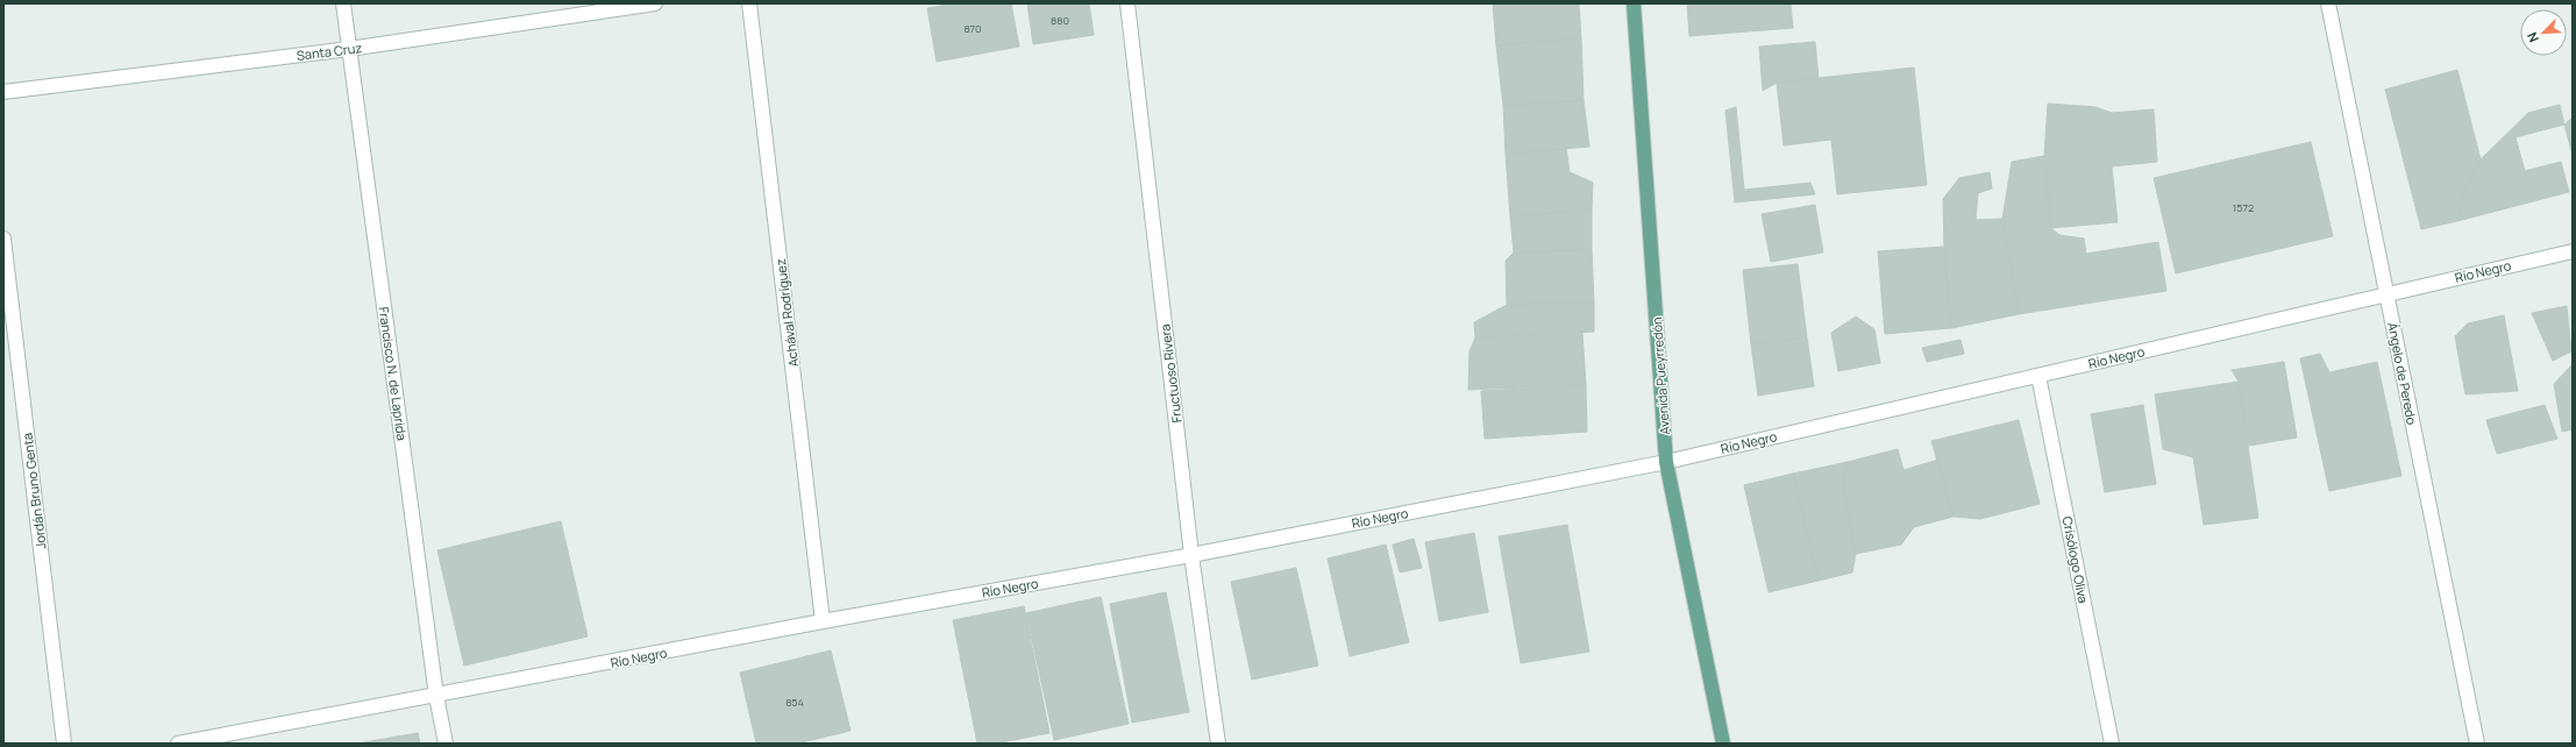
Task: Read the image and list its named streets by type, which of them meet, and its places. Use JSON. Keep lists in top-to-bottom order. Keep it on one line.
{"streets":{"main road":["Avenida Pueyrredón"],"street":["Santa Cruz","Río Negro","Achával Rodríguez","Francisco N. de Laprida","Fructuoso Rivera","Ángelo de Peredo","Jordán Bruno Genta","Crisólogo Oliva"]},"crossings":[["Santa Cruz","Francisco N. de Laprida"],["Río Negro","Achával Rodríguez"],["Río Negro","Francisco N. de Laprida"],["Río Negro","Fructuoso Rivera"],["Río Negro","Ángelo de Peredo"],["Río Negro","Avenida Pueyrredón"],["Río Negro","Crisólogo Oliva"]],"house_numbers":["880","870","1572","854"],"north":"bottom left"}
